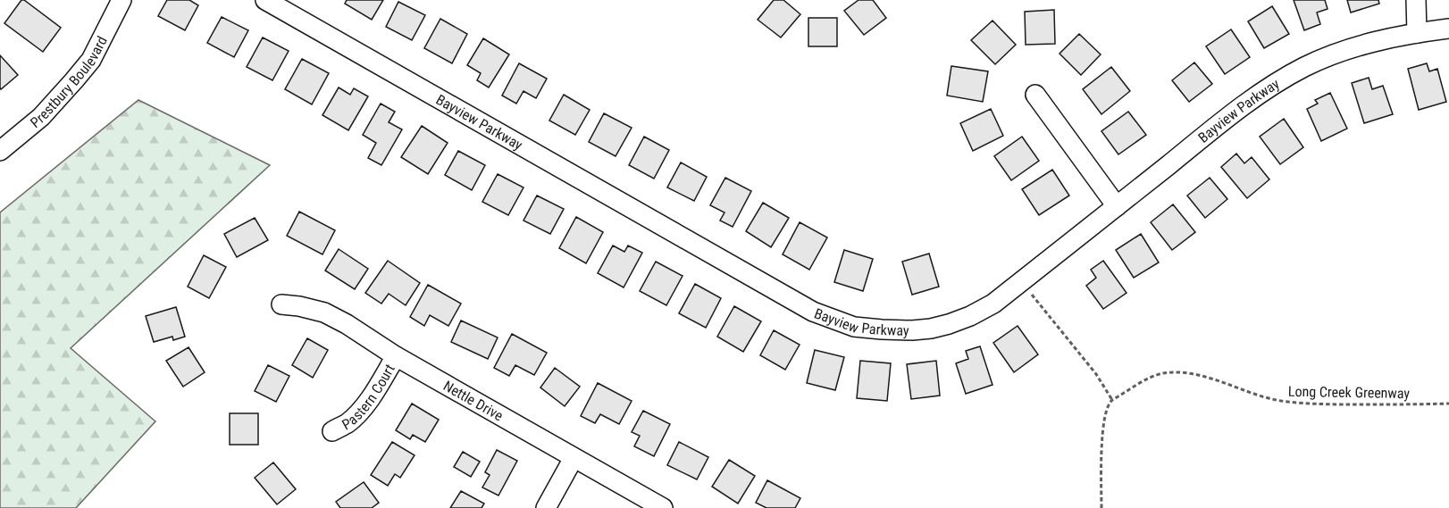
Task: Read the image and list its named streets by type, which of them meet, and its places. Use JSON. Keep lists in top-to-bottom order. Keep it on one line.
{"streets":{"street":["Prestbury Boulevard","Bayview Parkway","Pastern Court","Nettle Drive"],"path":["Long Creek Greenway"]},"crossings":[["Pastern Court","Nettle Drive"]]}
